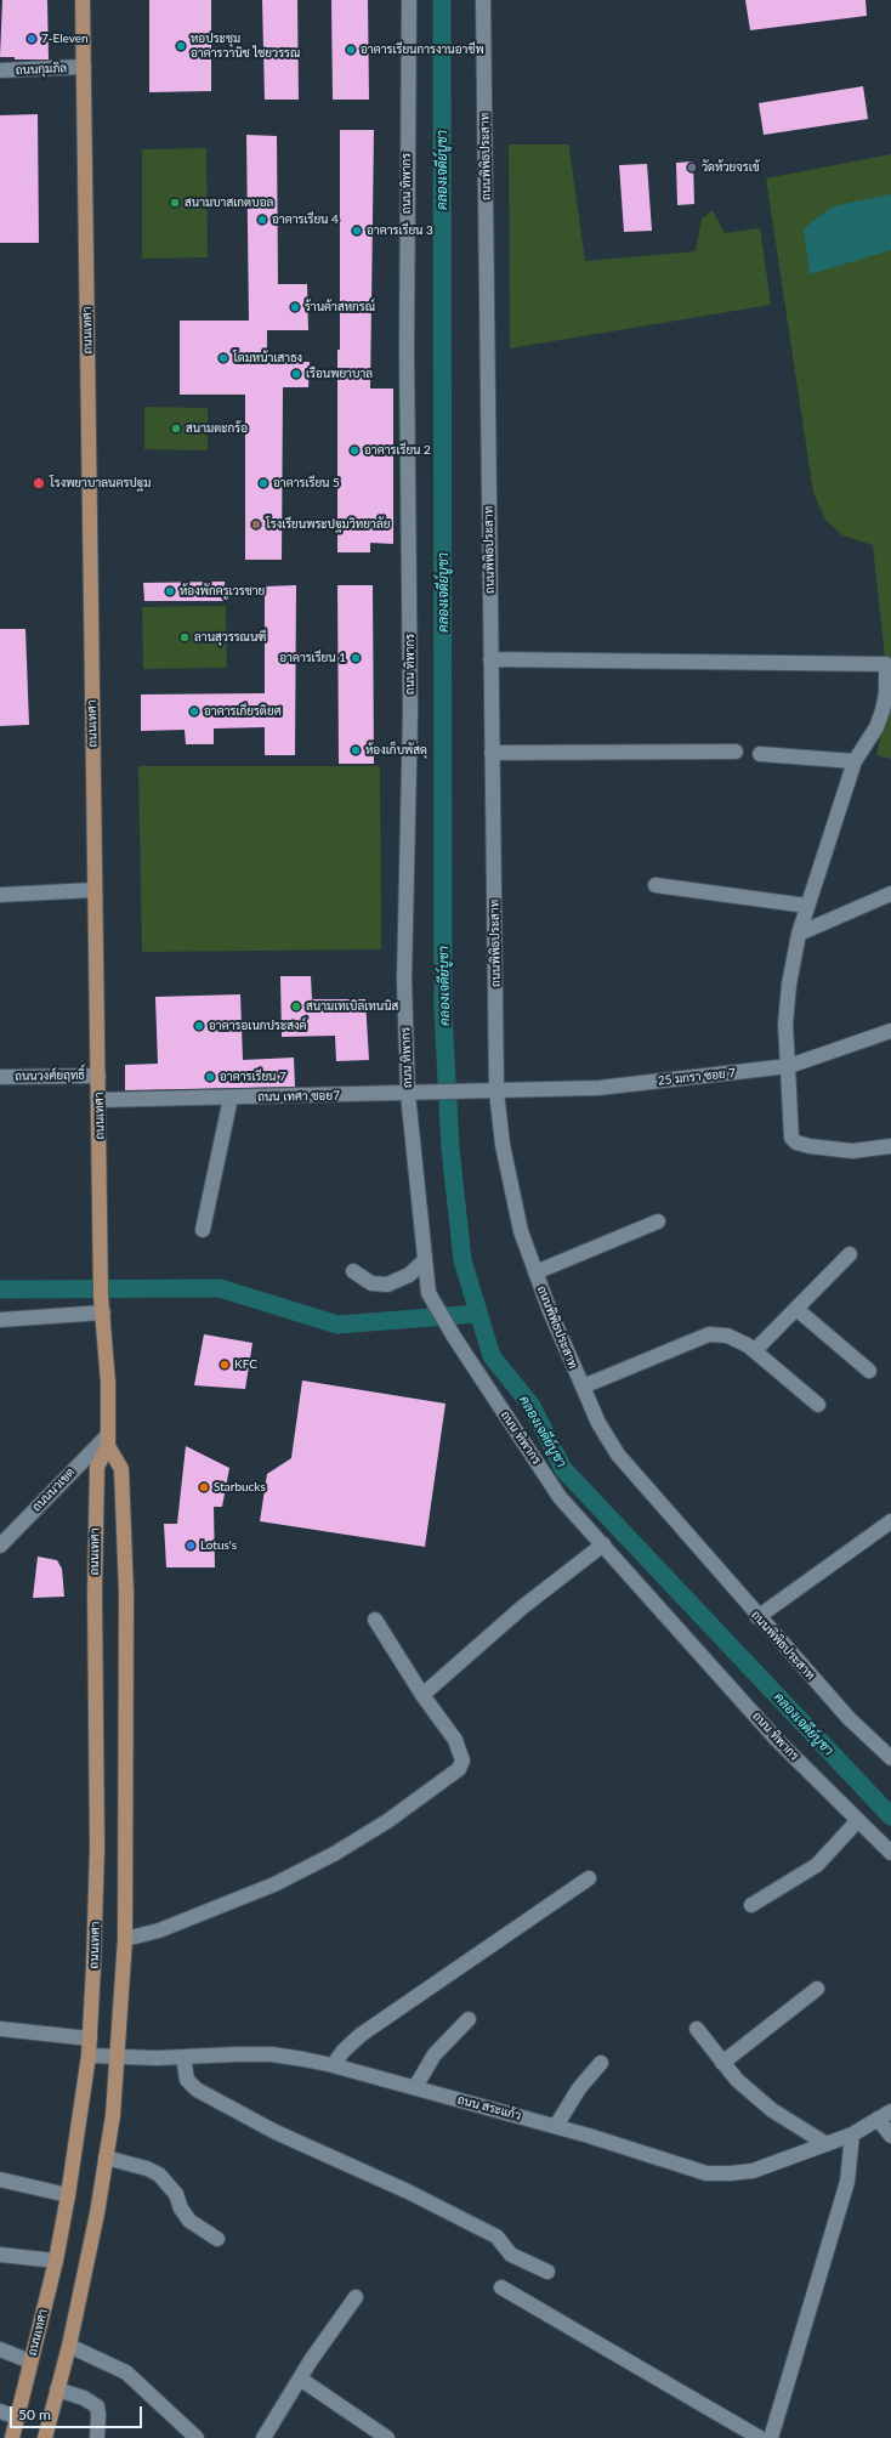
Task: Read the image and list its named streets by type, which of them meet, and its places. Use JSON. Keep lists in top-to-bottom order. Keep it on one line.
{"streets":{"main road":["ถนนเทศา"],"street":["ถนนกุมภิล","ถนนพิพิธประสาท","ถนน ทิพากร","ถนนวงศ์ยฤทธิ์","25 มกรา ซอย 7","ถนน เทศา ซอย7","ถนนนวเขต","ถนน สระแก้ว"]},"crossings":[["ถนนกุมภิล","ถนนเทศา"],["ถนนพิพิธประสาท","25 มกรา ซอย 7"],["ถนนพิพิธประสาท","ถนน เทศา ซอย7"],["ถนน ทิพากร","ถนน เทศา ซอย7"],["ถนนเทศา","ถนนวงศ์ยฤทธิ์"],["ถนนเทศา","ถนน เทศา ซอย7"],["ถนนเทศา","ถนนนวเขต"],["ถนนเทศา","ถนน สระแก้ว"],["25 มกรา ซอย 7","ถนน เทศา ซอย7"]],"water":["คลองเจดีย์บูชา"],"places":["7-Eleven","หอประชุม อาคารวานิช ไชยวรรณ","อาคารเรียนการงานอาชีพ","วัดห้วยจรเข้","สนามบาสเกตบอล","อาคารเรียน 4","อาคารเรียน 3","ร้านค้าสหกรณ์","โดมหน้าเสาธง","เรือนพยาบาล","สนามตะกร้อ","อาคารเรียน 2","โรงพยาบาลนครปฐม","อาคารเรียน 5","โรงเรียนพระปฐมวิทยาลัย","ห้องพักครูเวรชาย","ลานสุวรรณนฑี","อาคารเรียน 1","อาคารเกียรติยศ","ห้องเก็บพัสดุ","สนามเทเบิลเทนนิส","อาคารอเนกประสงค์","อาคารเรียน 7","KFC","Starbucks","Lotus's"],"scale_bar":"50 m"}
